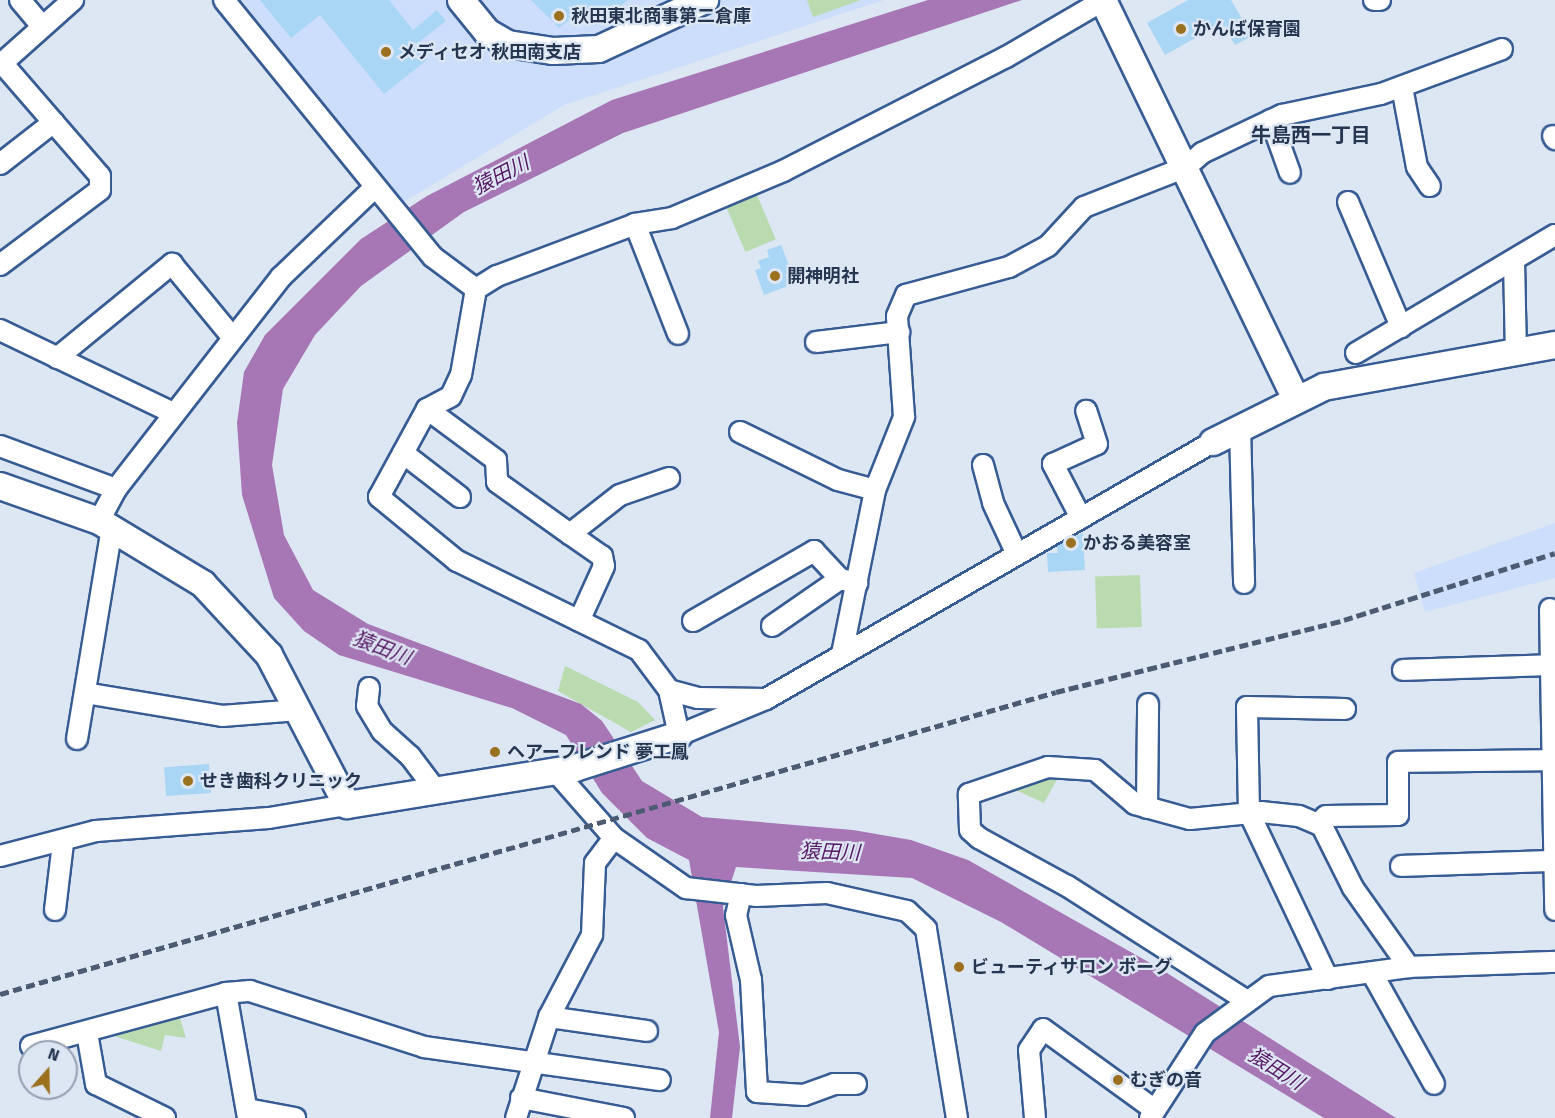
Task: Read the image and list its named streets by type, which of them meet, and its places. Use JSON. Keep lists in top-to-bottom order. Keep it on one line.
{"districts":["牛島西一丁目"],"water":["猿田川"],"places":["秋田東北商事第二倉庫","かんば保育園","メディセオ 秋田南支店","開神明社","かおる美容室","ヘアーフレンド 夢工鳳","せき歯科クリニック","ビューティサロン ボーグ","むぎの音"],"north":"top"}
